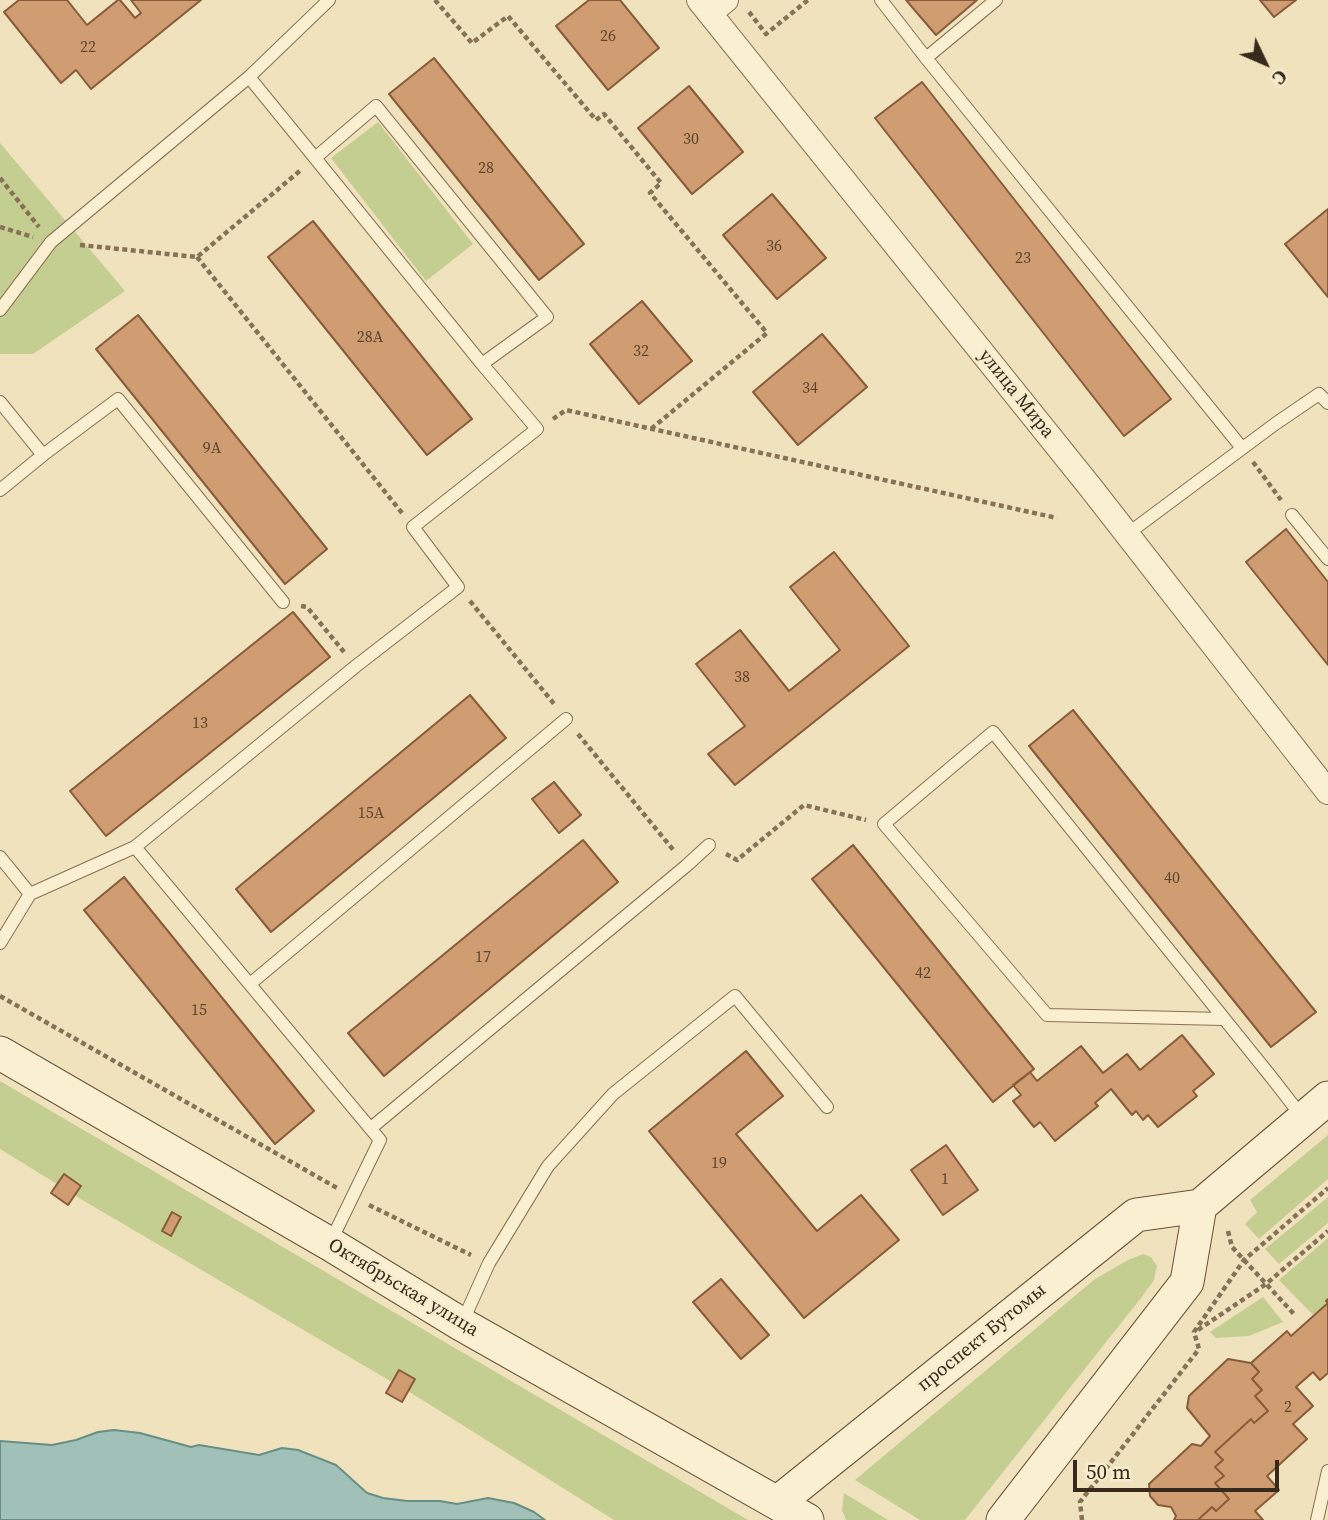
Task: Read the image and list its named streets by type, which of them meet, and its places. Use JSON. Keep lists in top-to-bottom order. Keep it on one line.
{"streets":{"street":["улица Мира","Октябрьская улица","проспект Бутомы"]},"crossings":[["Октябрьская улица","проспект Бутомы"]],"house_numbers":["26","22","30","28","36","23","28А","32","34","9А","38","13","15А","40","17","42","15","19","1","2"],"scale_bar":"50 m","north":"bottom right"}
